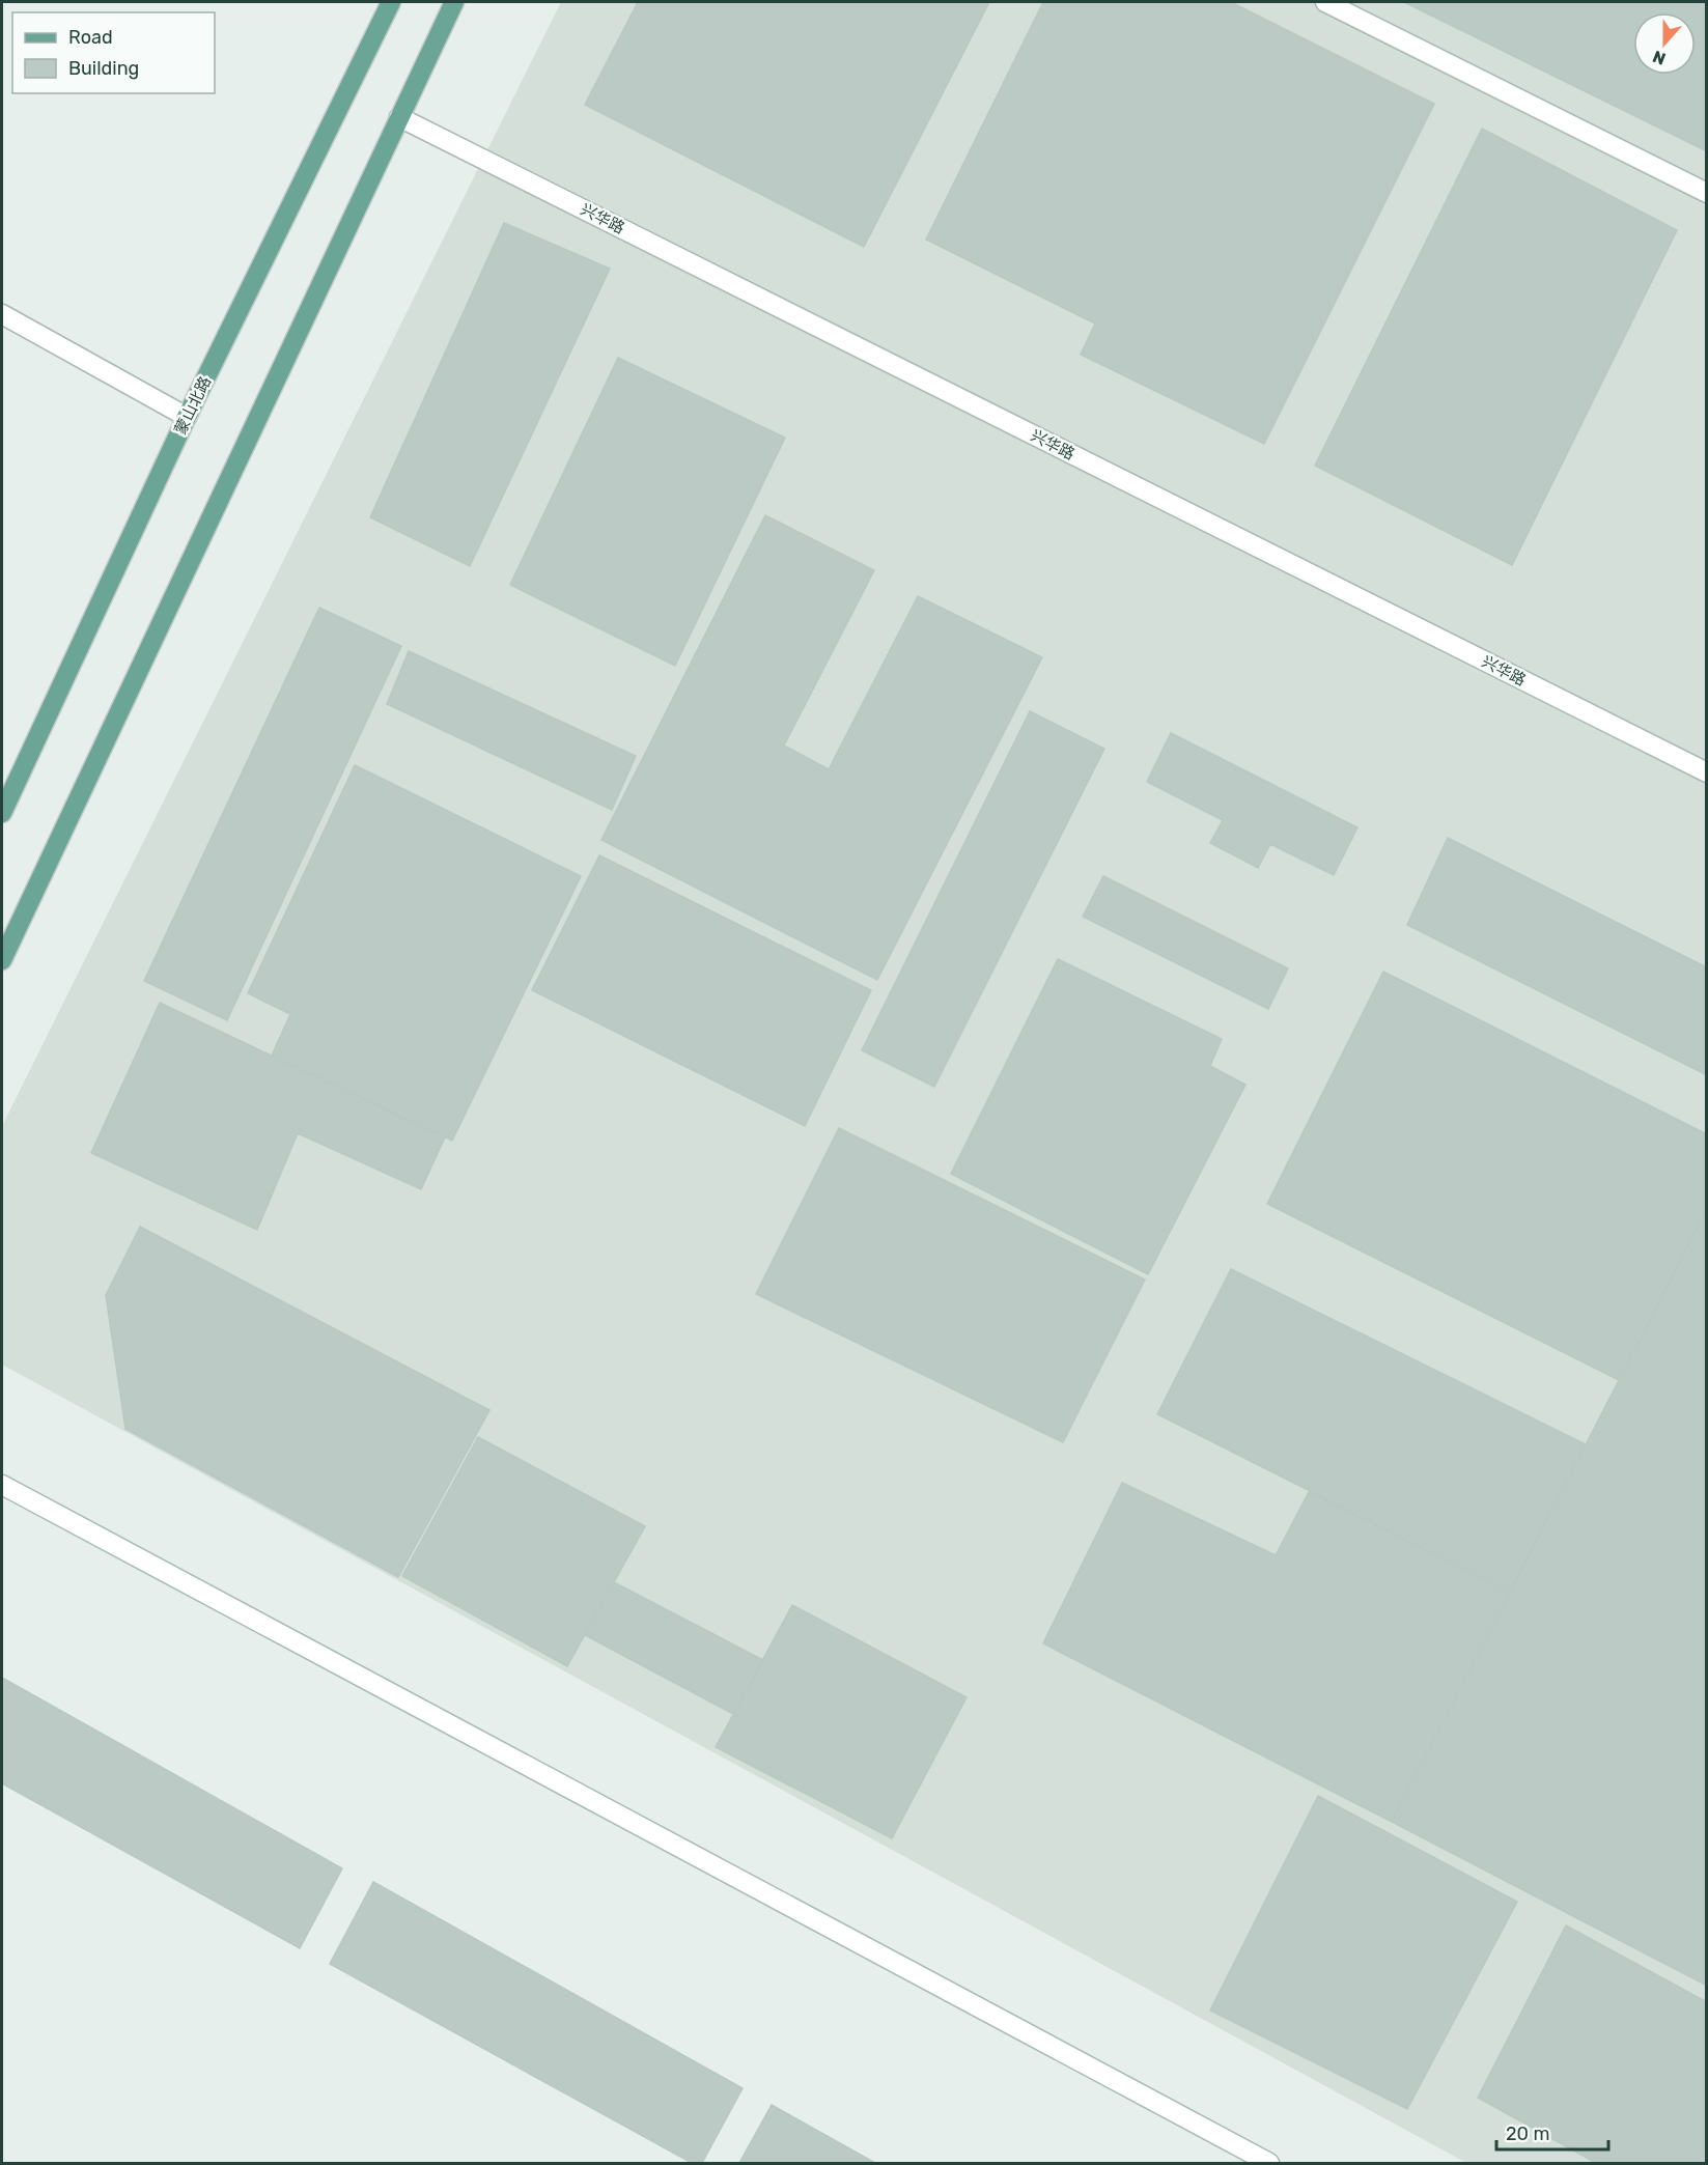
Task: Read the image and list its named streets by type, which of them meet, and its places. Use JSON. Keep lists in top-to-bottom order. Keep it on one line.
{"streets":{"main road":["蒙山北路"],"street":["兴华路"]},"legend":["Road","Building"],"scale_bar":"20 m","north":"bottom"}
